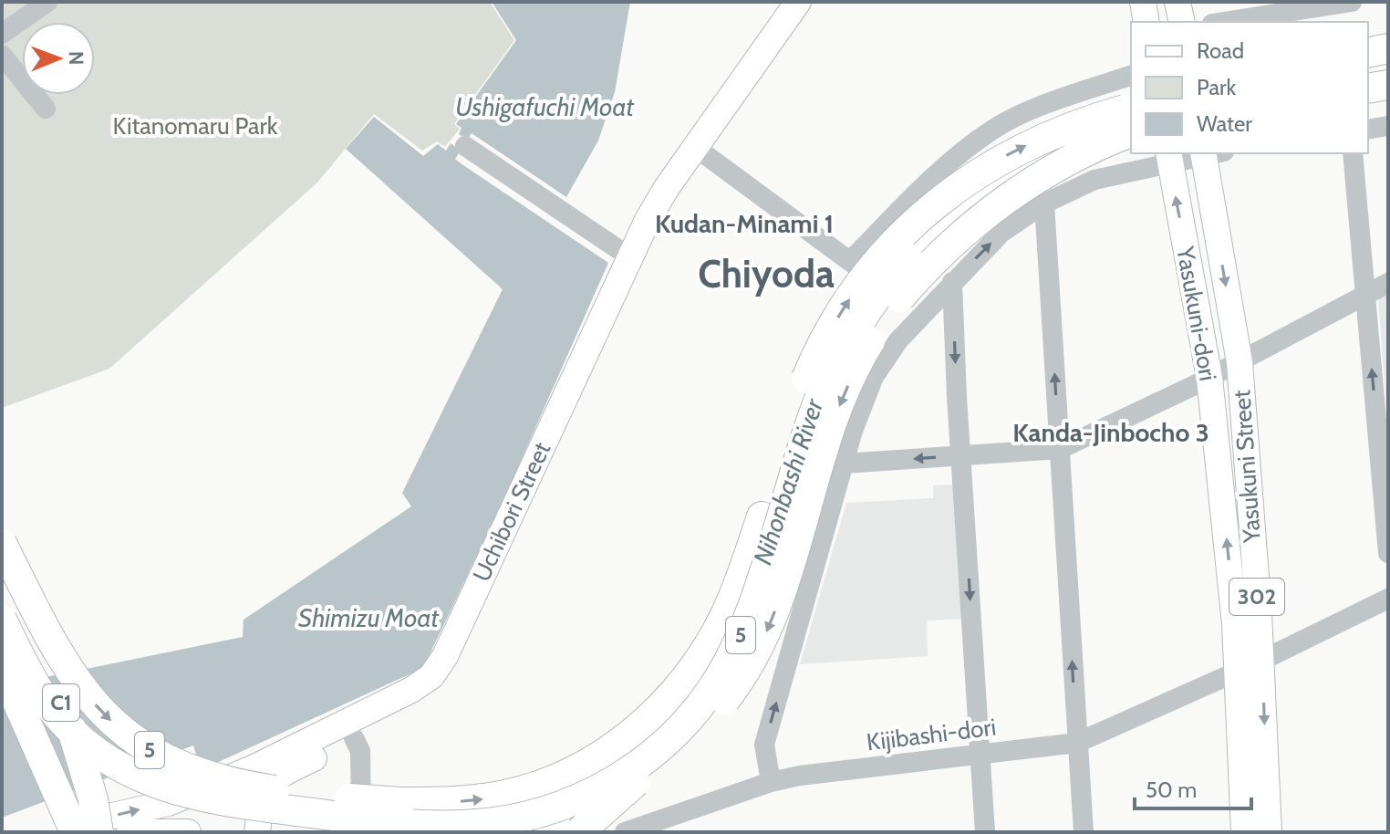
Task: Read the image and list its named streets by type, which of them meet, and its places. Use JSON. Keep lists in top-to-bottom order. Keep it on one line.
{"streets":{"highway":["5","C1"],"main road":["Yasukuni-dori","Yasukuni Street","Uchibori Street","302"],"street":["Kijibashi-dori"]},"crossings":[["Yasukuni-dori","Yasukuni Street"],["Yasukuni-dori","Kijibashi-dori"],["Yasukuni Street","Kijibashi-dori"],["Uchibori Street","C1"]],"one_way":["Yasukuni Street"],"districts":["Kudan-Minami 1","Chiyoda","Kanda-Jinbocho 3"],"water":["Ushigafuchi Moat","Nihonbashi River","Shimizu Moat"],"parks":["Kitanomaru Park"],"legend":["Road","Park","Water"],"scale_bar":"50 m","north":"right"}
